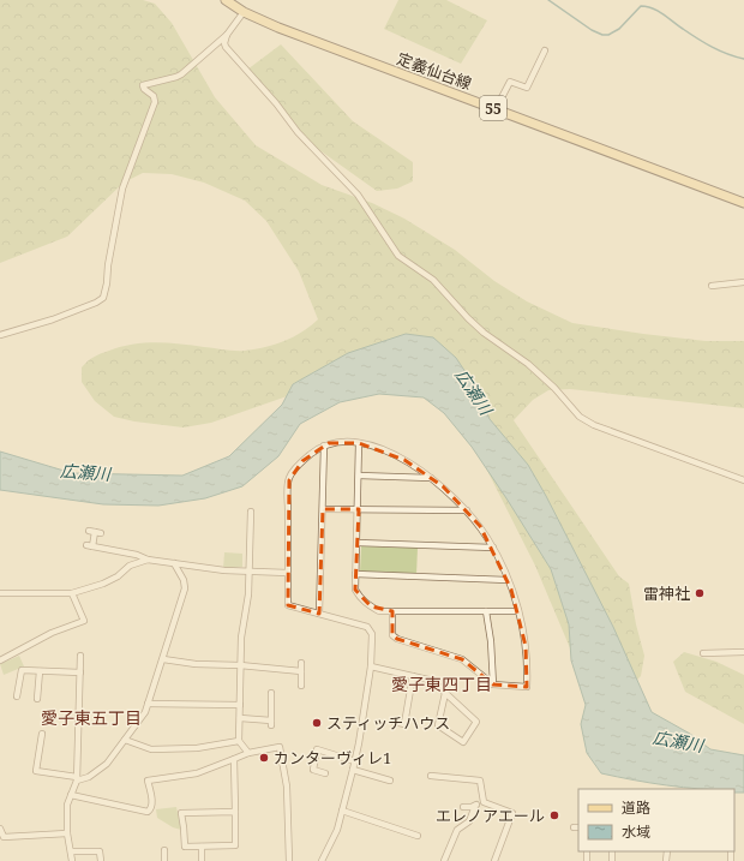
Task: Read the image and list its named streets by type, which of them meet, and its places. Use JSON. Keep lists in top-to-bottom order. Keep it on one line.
{"streets":{"main road":["定義仙台線","55"]},"districts":["愛子東四丁目","愛子東五丁目"],"water":["広瀬川"],"places":["雷神社","スティッチハウス","カンターヴィレ1","エレノアエール"],"legend":["道路","水域"]}
